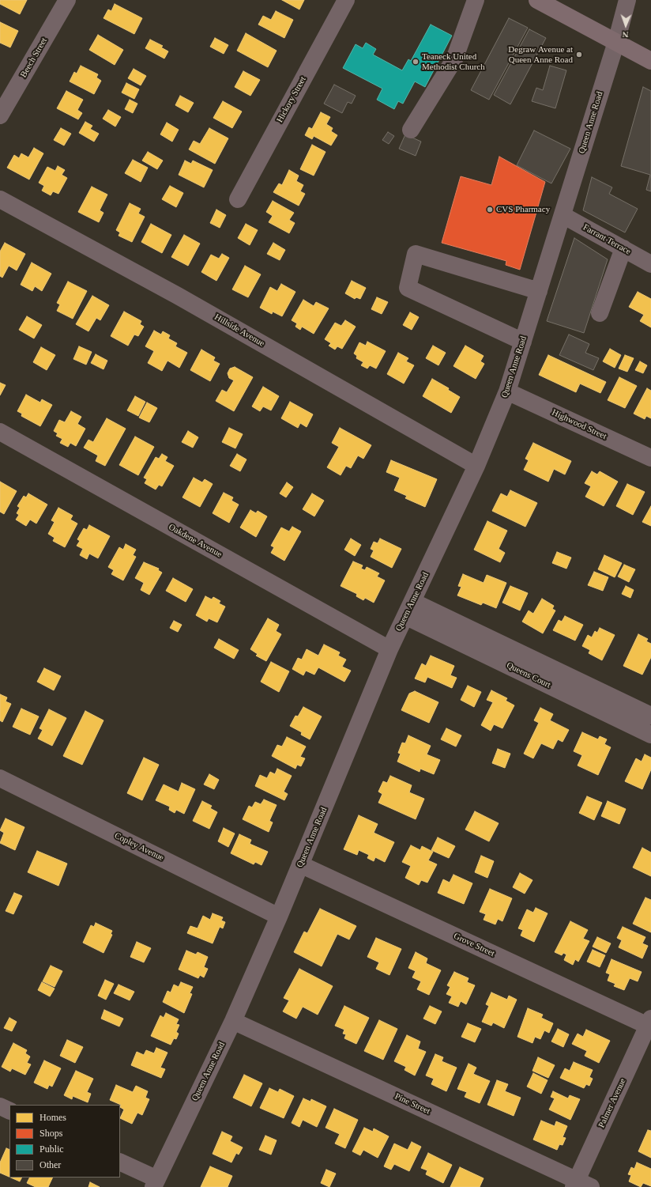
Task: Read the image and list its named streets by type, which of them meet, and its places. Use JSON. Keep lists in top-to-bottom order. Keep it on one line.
{"streets":{"street":["Beech Street","Hickory Street","Queen Anne Road","Farrant Terrace","Hillside Avenue","Highwood Street","Oakdene Avenue","Queens Court","Copley Avenue","Grove Street","Palmer Avenue","Pine Street"]},"crossings":[["Queen Anne Road","Farrant Terrace"],["Queen Anne Road","Hillside Avenue"],["Queen Anne Road","Highwood Street"],["Queen Anne Road","Oakdene Avenue"],["Queen Anne Road","Queens Court"],["Queen Anne Road","Copley Avenue"],["Queen Anne Road","Grove Street"],["Queen Anne Road","Pine Street"],["Grove Street","Palmer Avenue"],["Palmer Avenue","Pine Street"]],"places":["Degraw Avenue at Queen Anne Road","Teaneck United Methodist Church","CVS Pharmacy"],"legend":["Homes","Shops","Public","Other"],"north":"bottom"}
